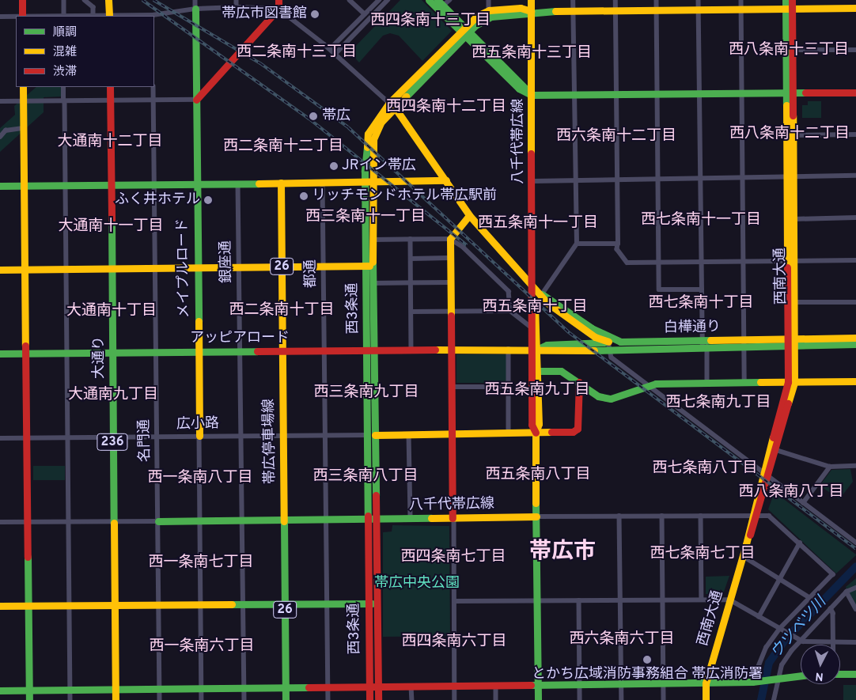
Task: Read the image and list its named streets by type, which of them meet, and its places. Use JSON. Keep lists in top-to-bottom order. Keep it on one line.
{"streets":{"main road":["八千代帯広線","26","メイプルロード","西南大通","西3条通","白樺通り","アッピアロード","大通り","帯広停車場線","236"],"street":["銀座通","都通","広小路","名門通"]},"crossings":[["八千代帯広線","銀座通"],["八千代帯広線","都通"],["八千代帯広線","西3条通"],["八千代帯広線","白樺通り"],["八千代帯広線","アッピアロード"],["八千代帯広線","名門通"],["八千代帯広線","帯広停車場線"],["銀座通","アッピアロード"],["銀座通","広小路"],["メイプルロード","アッピアロード"],["メイプルロード","広小路"],["都通","アッピアロード"],["都通","広小路"],["西南大通","白樺通り"],["西3条通","白樺通り"],["西3条通","アッピアロード"],["西3条通","広小路"],["アッピアロード","大通り"],["アッピアロード","名門通"],["アッピアロード","帯広停車場線"],["大通り","広小路"],["広小路","名門通"],["広小路","帯広停車場線"]],"districts":["西四条南十三丁目","西八条南十三丁目","西二条南十三丁目","西五条南十三丁目","西四条南十二丁目","西八条南十二丁目","西六条南十二丁目","大通南十二丁目","西二条南十二丁目","西三条南十一丁目","西七条南十一丁目","西五条南十一丁目","大通南十一丁目","西七条南十丁目","西五条南十丁目","西二条南十丁目","大通南十丁目","西五条南九丁目","西三条南九丁目","大通南九丁目","西七条南九丁目","西七条南八丁目","西五条南八丁目","西三条南八丁目","西一条南八丁目","西八条南八丁目","帯広市","西七条南七丁目","西四条南七丁目","西一条南七丁目","西六条南六丁目","西四条南六丁目","西一条南六丁目"],"water":["ウツベツ川"],"parks":["帯広中央公園"],"places":["帯広市図書館","帯広","JRイン帯広","リッチモンドホテル帯広駅前","ふく井ホテル","とかち広域消防事務組合 帯広消防署"],"legend":["順調","混雑","渋滞"],"north":"bottom"}
